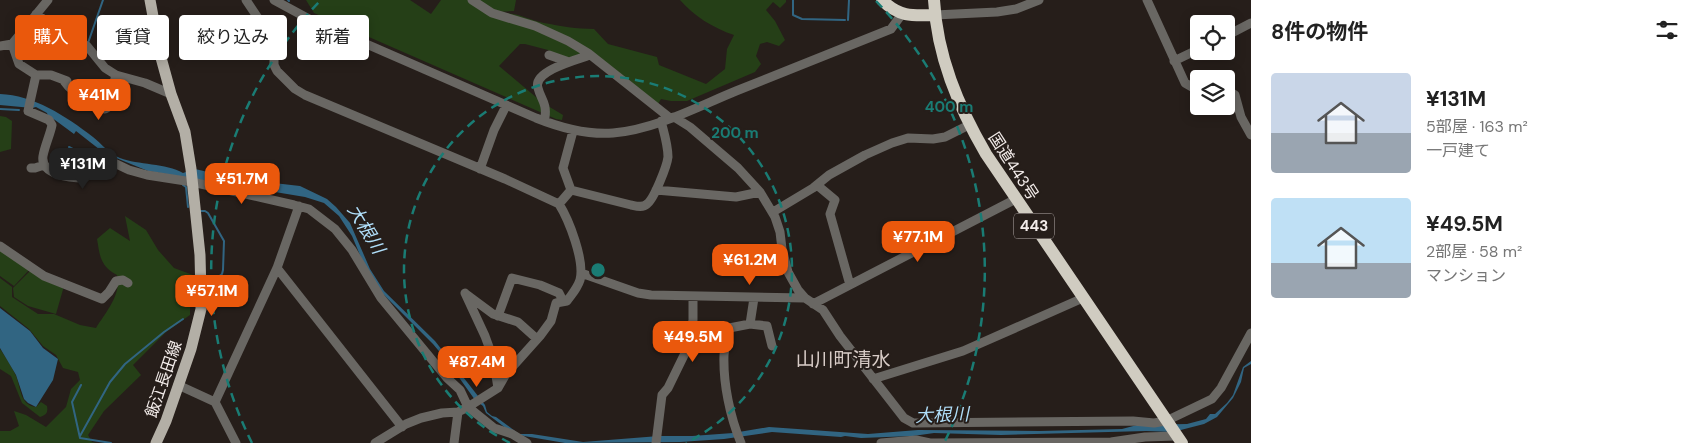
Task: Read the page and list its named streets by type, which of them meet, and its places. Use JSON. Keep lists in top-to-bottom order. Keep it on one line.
{"streets":{"highway":["国道443号","443"],"main road":["飯江長田線"]},"crossings":[["国道443号","443"]],"districts":["山川町清水"],"water":["大根川"],"page":{"heading":"8件の物件","chip":["購入","賃貸","絞り込み","新着"],"list":[{"name":"¥131M","note":"5部屋 · 163 m² · 一戸建て"},{"name":"¥49.5M","note":"2部屋 · 58 m² · マンション"}],"price":["¥41M","¥131M","¥51.7M","¥77.1M","¥61.2M","¥57.1M","¥49.5M","¥87.4M"]},"rings":["400 m","200 m"]}
